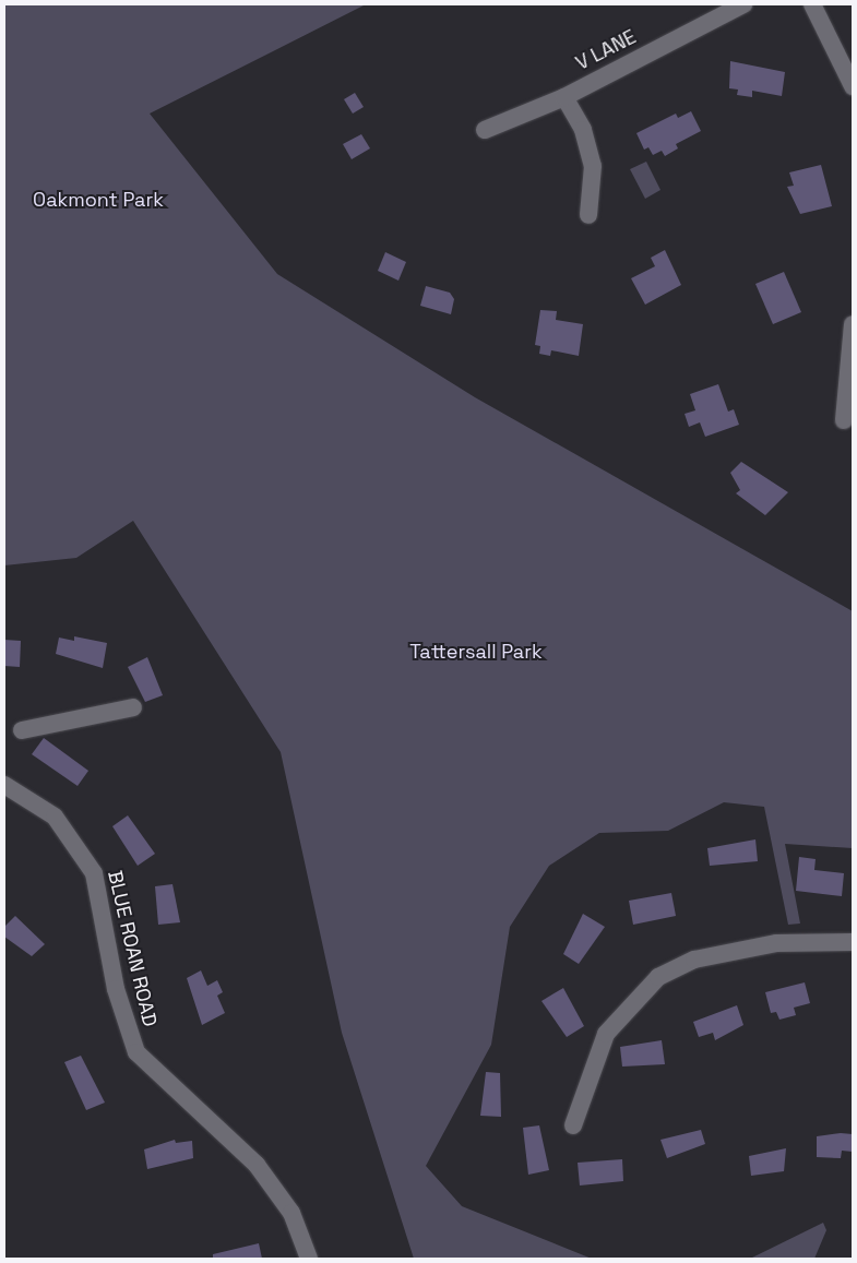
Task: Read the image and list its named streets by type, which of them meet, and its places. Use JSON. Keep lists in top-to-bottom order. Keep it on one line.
{"streets":{"street":["V LANE","BLUE ROAN ROAD"]},"parks":["Oakmont Park","Tattersall Park"]}
